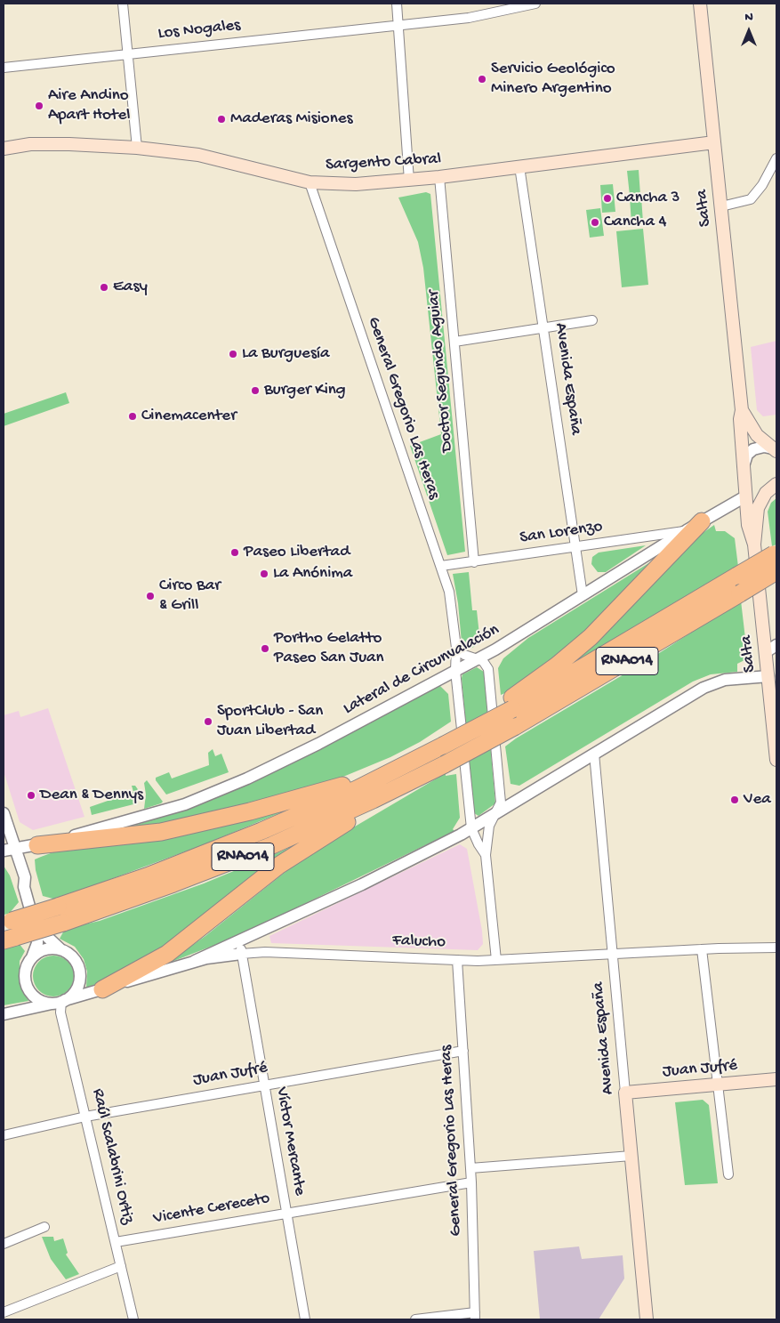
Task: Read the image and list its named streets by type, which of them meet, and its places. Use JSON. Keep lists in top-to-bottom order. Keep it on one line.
{"streets":{"highway":["RNA014"],"main road":["Sargento Cabral","Salta","Avenida España","Juan Jufré"],"street":["Los Nogales","Doctor Segundo Aguiar","General Gregorio Las Heras","San Lorenzo","Lateral de Circunvalación","Falucho","Víctor Mercante","Raúl Scalabrini Ortiz","Vicente Cereceto"]},"crossings":[["Sargento Cabral","Salta"],["Sargento Cabral","Doctor Segundo Aguiar"],["Sargento Cabral","Avenida España"],["Sargento Cabral","General Gregorio Las Heras"],["Salta","Lateral de Circunvalación"],["Doctor Segundo Aguiar","San Lorenzo"],["Avenida España","San Lorenzo"],["Avenida España","Lateral de Circunvalación"],["Avenida España","Falucho"],["Avenida España","Juan Jufré"],["General Gregorio Las Heras","San Lorenzo"],["General Gregorio Las Heras","Lateral de Circunvalación"],["General Gregorio Las Heras","Falucho"],["General Gregorio Las Heras","Juan Jufré"],["General Gregorio Las Heras","Vicente Cereceto"],["San Lorenzo","Lateral de Circunvalación"],["Falucho","Víctor Mercante"],["Falucho","Raúl Scalabrini Ortiz"],["Juan Jufré","Víctor Mercante"],["Juan Jufré","Raúl Scalabrini Ortiz"],["Víctor Mercante","Vicente Cereceto"],["Raúl Scalabrini Ortiz","Vicente Cereceto"]],"places":["Servicio Geológico Minero Argentino","Aire Andino Apart Hotel","Maderas Misiones","Cancha 3","Cancha 4","Easy","La Burguesía","Burger King","Cinemacenter","Paseo Libertad","La Anónima","Circo Bar & Grill","Portho Gelatto Paseo San Juan","SportClub - San Juan Libertad","Dean & Dennys","Vea"],"north":"top"}
